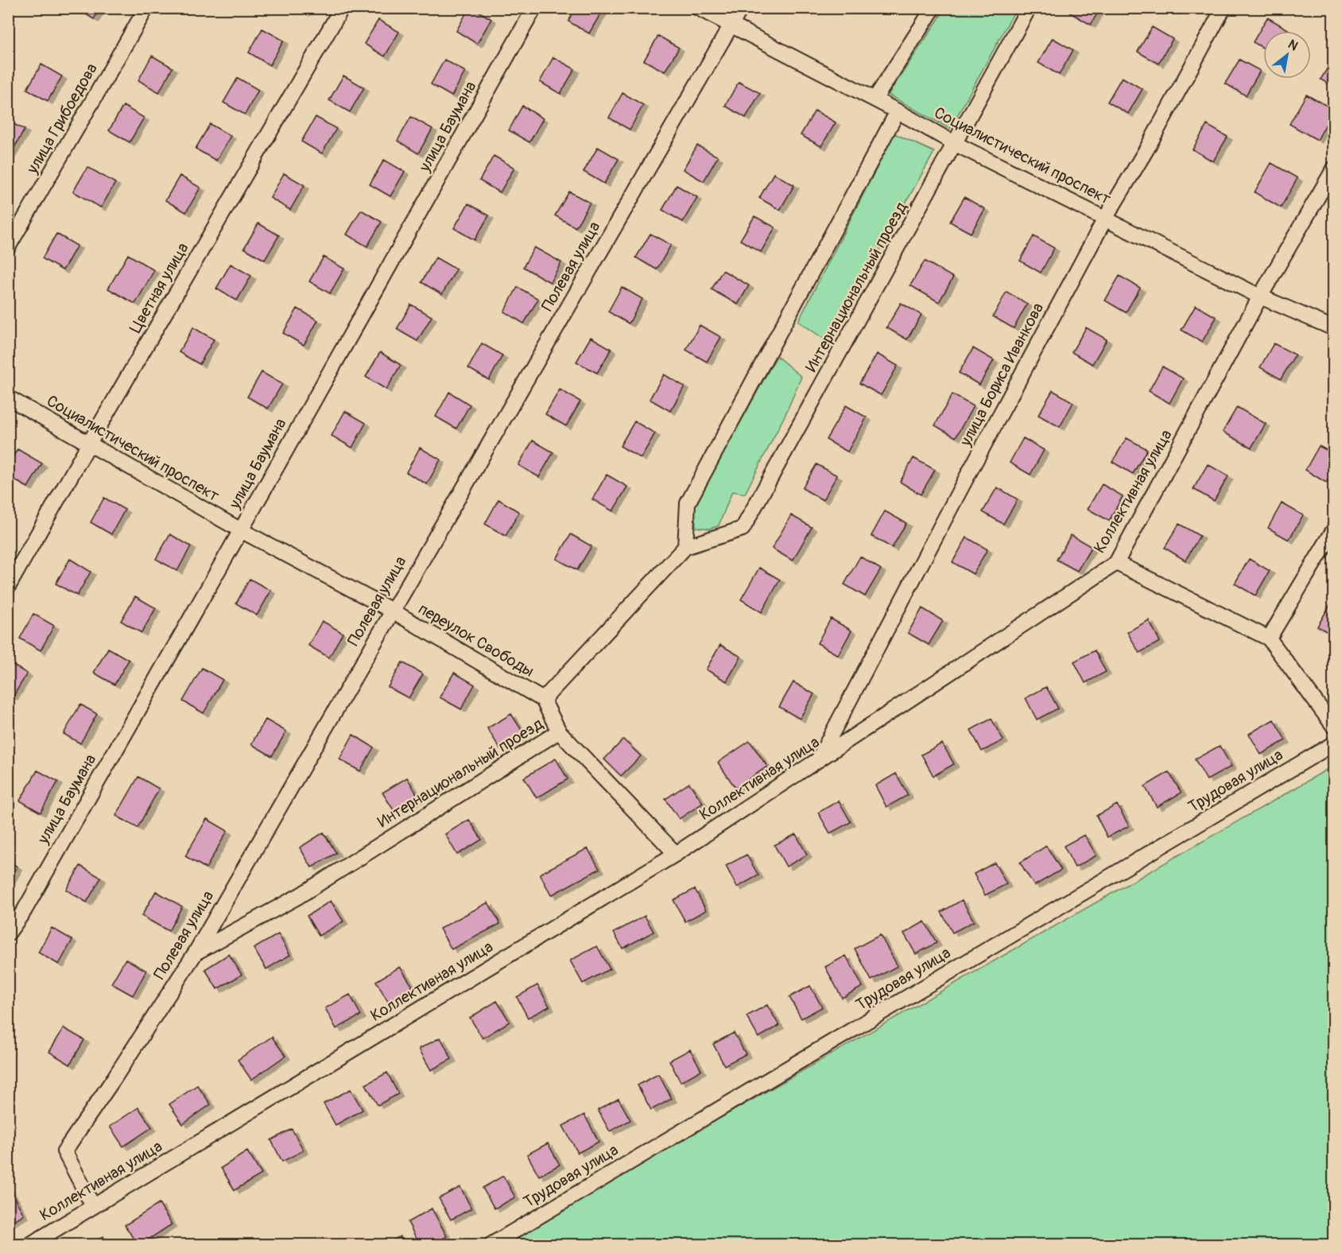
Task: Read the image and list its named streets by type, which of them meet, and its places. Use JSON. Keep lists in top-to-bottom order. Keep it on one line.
{"streets":{"street":["улица Грибоедова","улица Баумана","Социалистический проспект","Полевая улица","Интернациональный проезд","Цветная улица","улица Бориса Иванкова","Коллективная улица","переулок Свободы","Трудовая улица"]},"crossings":[["улица Баумана","Социалистический проспект"],["Социалистический проспект","Полевая улица"],["Социалистический проспект","Интернациональный проезд"],["Социалистический проспект","Цветная улица"],["Социалистический проспект","улица Бориса Иванкова"],["Социалистический проспект","Коллективная улица"],["Социалистический проспект","переулок Свободы"],["Полевая улица","Интернациональный проезд"],["Полевая улица","Коллективная улица"],["Полевая улица","переулок Свободы"],["Интернациональный проезд","переулок Свободы"],["улица Бориса Иванкова","Коллективная улица"]],"north":"top right"}
